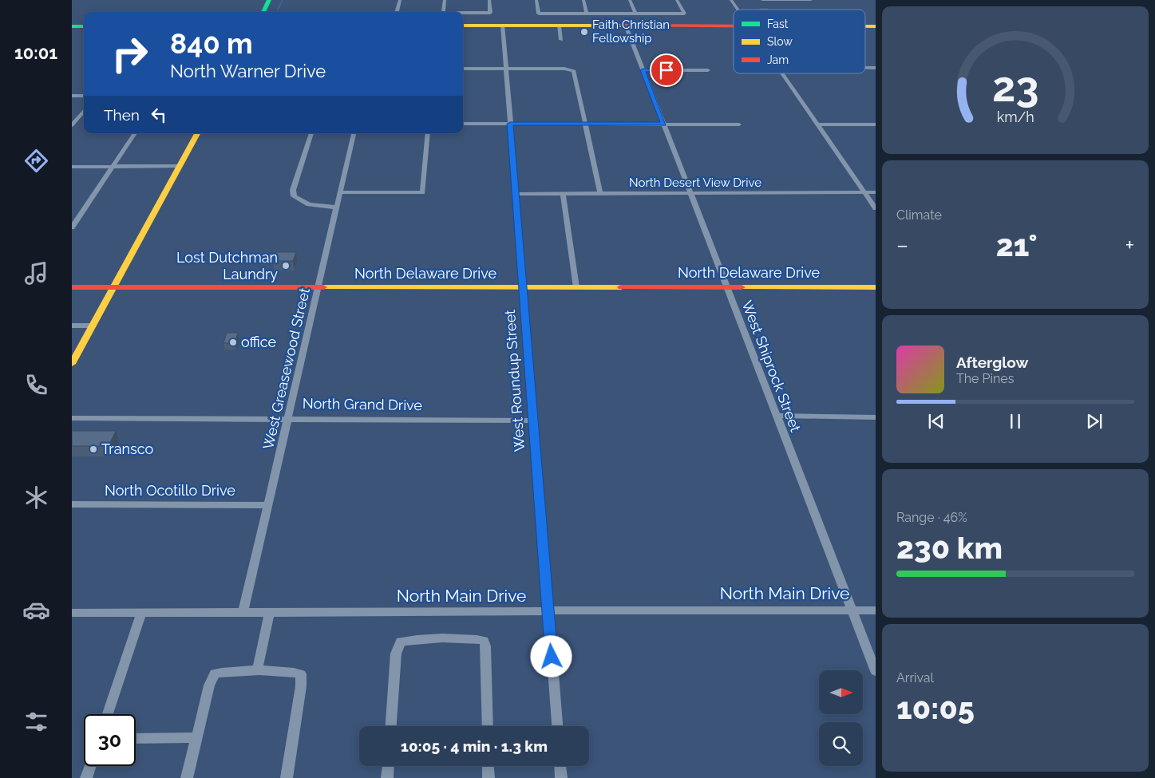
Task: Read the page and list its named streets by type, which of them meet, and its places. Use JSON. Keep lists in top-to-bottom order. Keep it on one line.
{"streets":{"street":["North Desert View Drive","North Delaware Drive","West Shiprock Street","West Greasewood Street","West Roundup Street","North Grand Drive","North Ocotillo Drive","North Main Drive"]},"crossings":[["North Desert View Drive","West Shiprock Street"],["North Desert View Drive","West Roundup Street"],["North Delaware Drive","West Shiprock Street"],["North Delaware Drive","West Greasewood Street"],["North Delaware Drive","West Roundup Street"],["West Shiprock Street","North Main Drive"],["West Greasewood Street","North Grand Drive"],["West Greasewood Street","North Ocotillo Drive"],["West Greasewood Street","North Main Drive"],["West Roundup Street","North Grand Drive"],["West Roundup Street","North Main Drive"]],"places":["Faith Christian Fellowship","Lost Dutchman Laundry","office","Transco"],"legend":["Fast","Slow","Jam"],"north":"right","page":{"tabs":"10:01","turn":["840 m","North Warner Drive"],"then":"Then","tile":["Climate",["Range · 46%","230 km"],["Arrival","10:05"]],"heat":["−","21°","+"],"song":["Afterglow","The Pines"],"limit":"30","trip":"10:05 · 4 min · 1.3 km","gauge":["23","km/h"]}}
